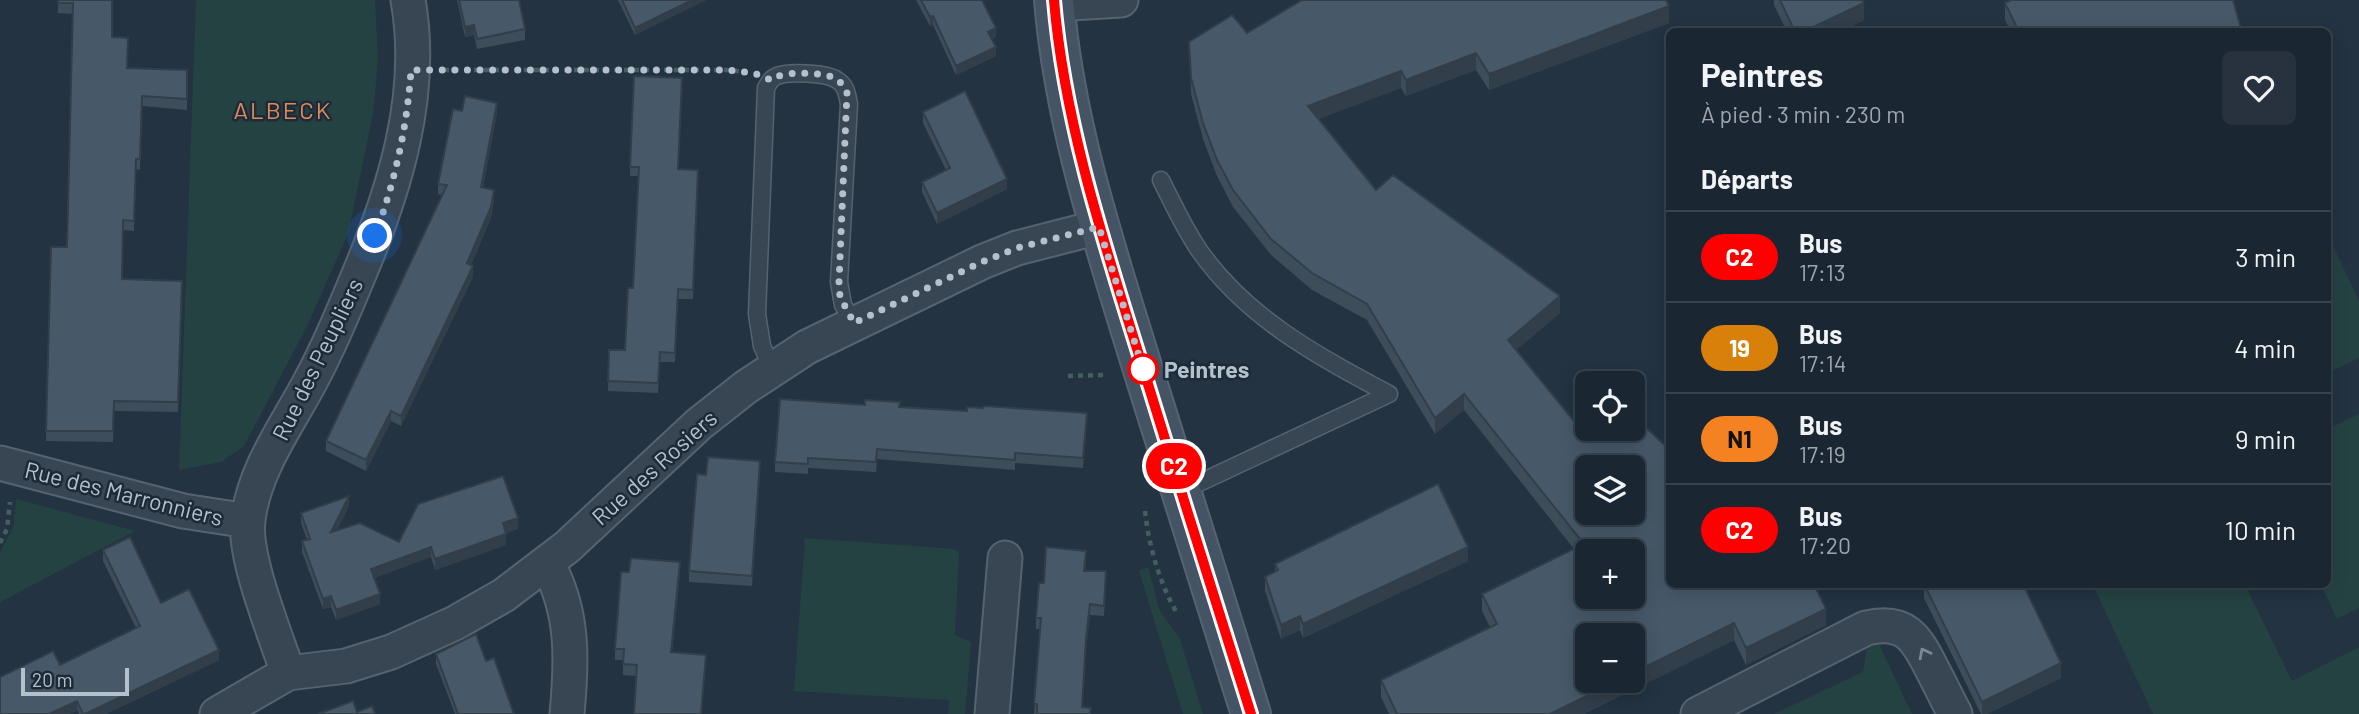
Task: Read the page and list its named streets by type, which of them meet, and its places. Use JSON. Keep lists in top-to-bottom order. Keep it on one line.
{"streets":{"street":["Rue des Peupliers","Rue des Rosiers","Rue des Marronniers"]},"crossings":[["Rue des Peupliers","Rue des Rosiers"],["Rue des Peupliers","Rue des Marronniers"]],"districts":["ALBECK"],"places":["Peintres"],"lines":["bus line C2"],"scale_bar":"20 m","page":{"on_map":"C2","heading":[["Peintres","À pied · 3 min · 230 m"],"Départs"],"list":[{"mark":"C2","name":"Bus","note":"17:13","value":"3 min"},{"mark":"19","name":"Bus","note":"17:14","value":"4 min"},{"mark":"N1","name":"Bus","note":"17:19","value":"9 min"},{"mark":"C2","name":"Bus","note":"17:20","value":"10 min"}],"map_buttons":["+","−"],"scale":"20 m"}}
